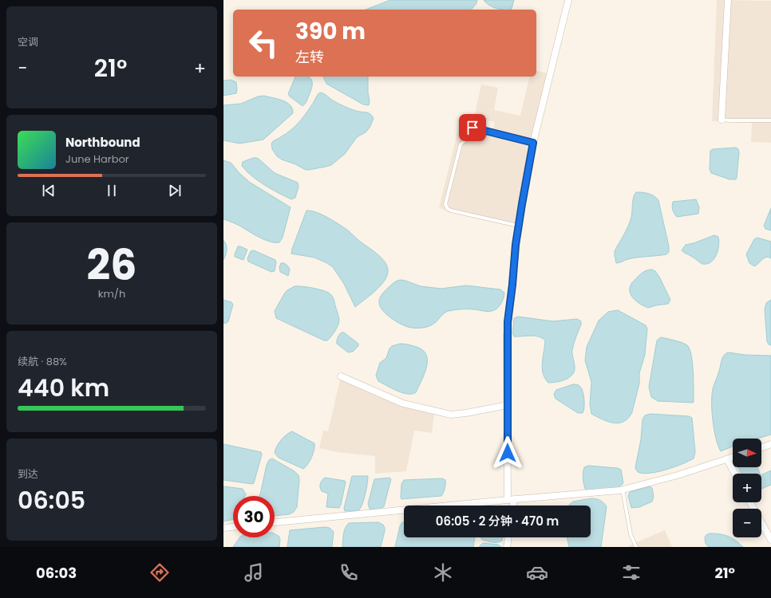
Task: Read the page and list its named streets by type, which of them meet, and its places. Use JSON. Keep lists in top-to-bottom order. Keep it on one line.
{"north":"right","page":{"tile":["空调",["26","km/h"],["续航 · 88%","440 km"],["到达","06:05"]],"turn":["390 m","左转"],"heat":["−","21°","+"],"song":["Northbound","June Harbor"],"map_buttons":["+","−"],"limit":"30","trip":"06:05 · 2 分钟 · 470 m","tabs":["06:03","21°"]}}
